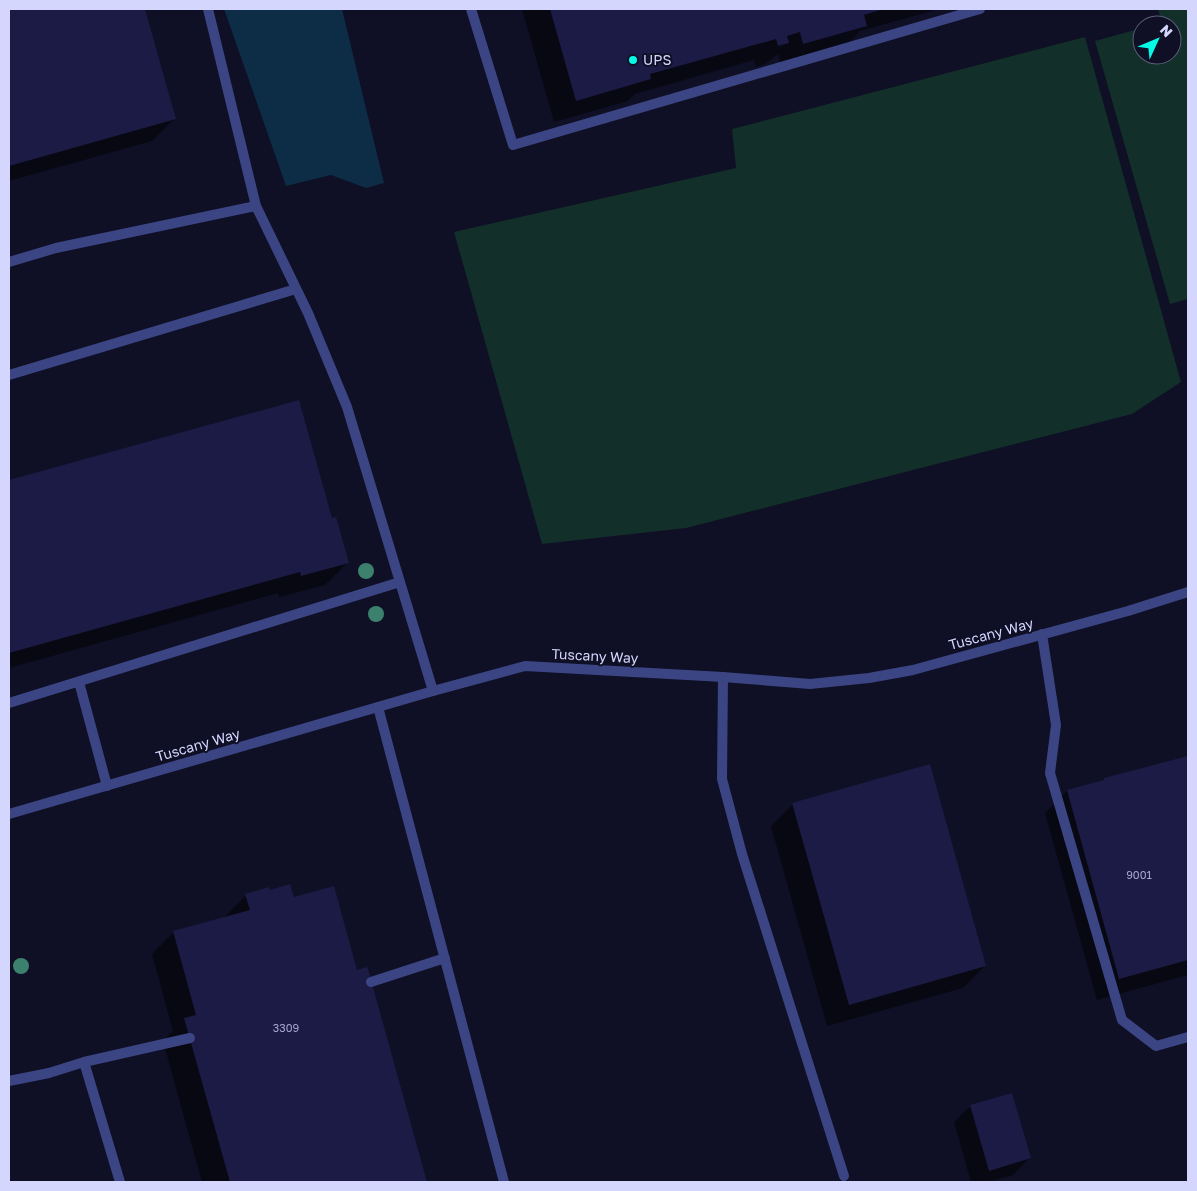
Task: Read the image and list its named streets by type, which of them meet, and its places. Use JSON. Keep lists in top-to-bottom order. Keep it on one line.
{"streets":{"street":["Tuscany Way"]},"places":["UPS"],"house_numbers":["9001","3309"],"north":"top right"}
